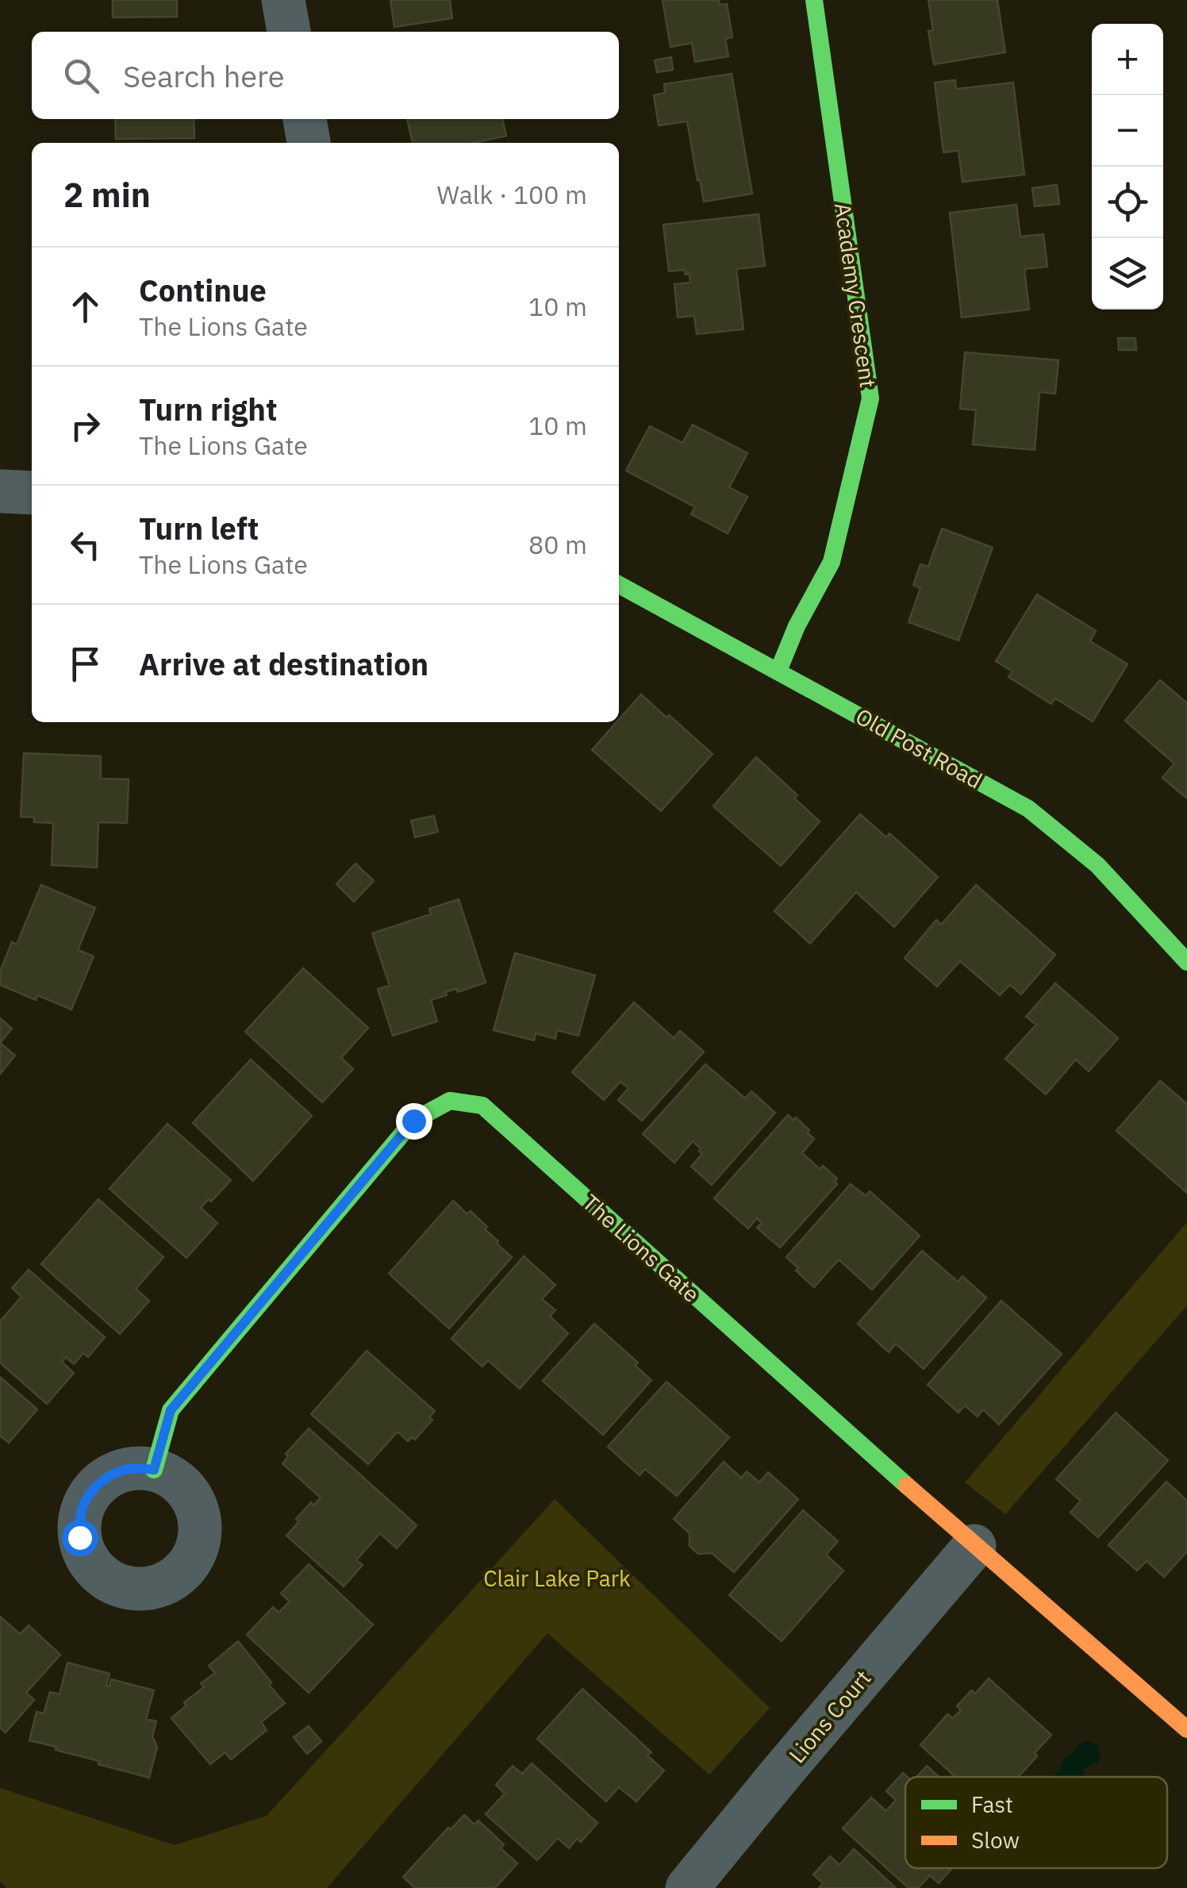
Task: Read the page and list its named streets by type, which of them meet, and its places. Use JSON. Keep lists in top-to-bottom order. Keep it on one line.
{"streets":{"street":["Academy Crescent","Old Post Road","The Lions Gate","Lions Court"]},"crossings":[["Academy Crescent","Old Post Road"],["The Lions Gate","Lions Court"]],"parks":["Clair Lake Park"],"legend":["Fast","Slow"],"page":{"map_buttons":["+","−"],"search":"Search here","heading":["2 min","Walk · 100 m"],"list":[["Continue","The Lions Gate","10 m"],["Turn right","The Lions Gate","10 m"],["Turn left","The Lions Gate","80 m"],"Arrive at destination"]}}
